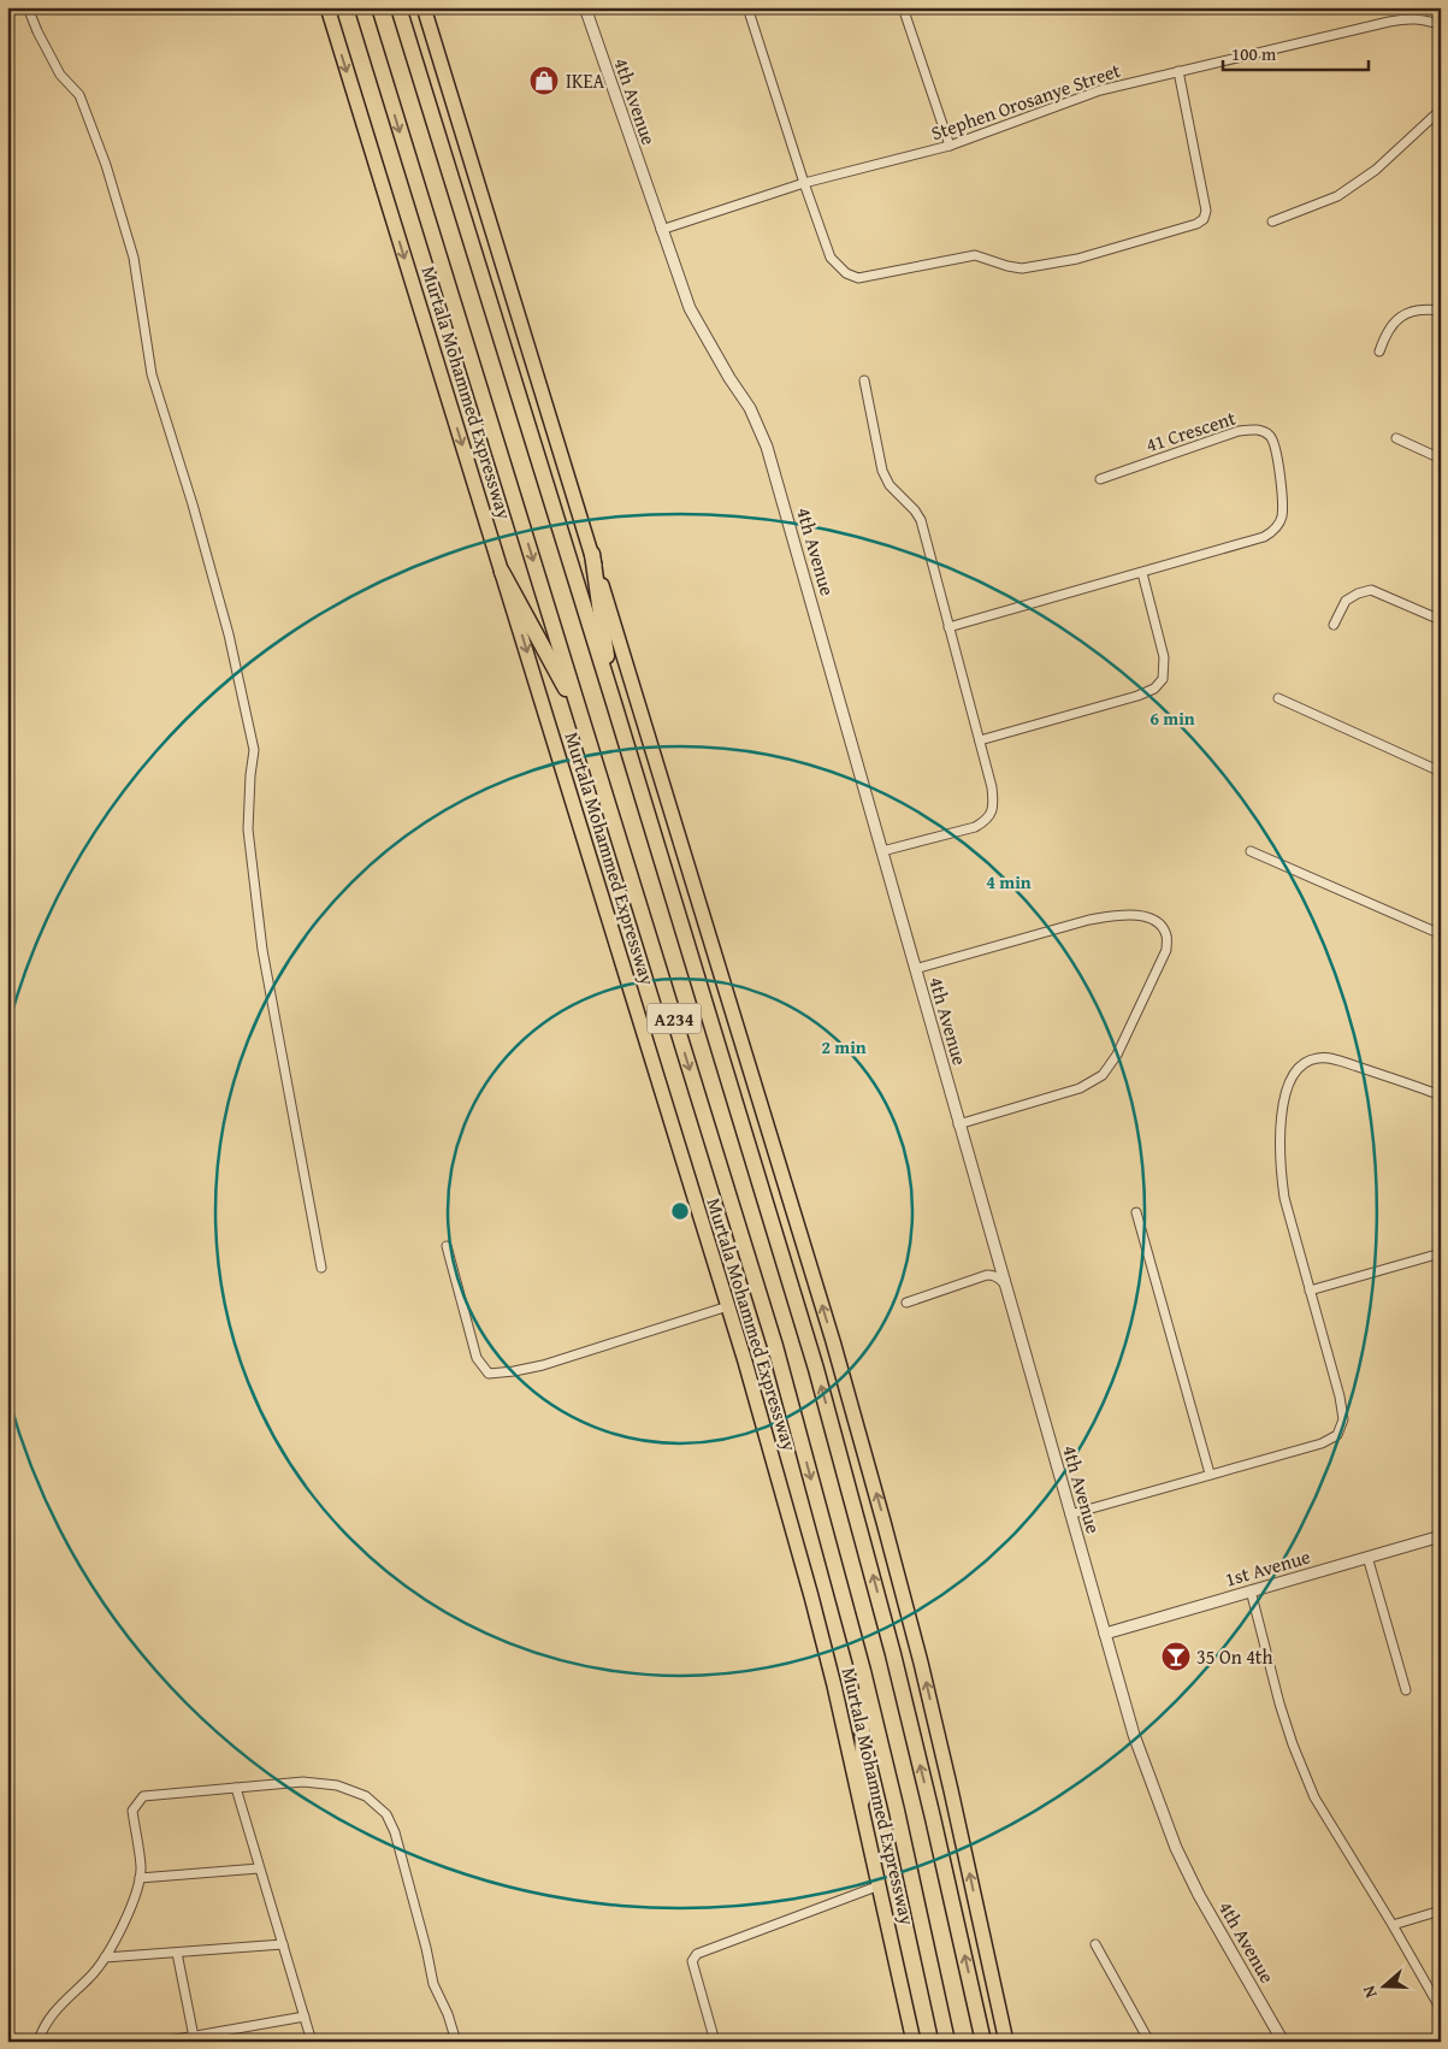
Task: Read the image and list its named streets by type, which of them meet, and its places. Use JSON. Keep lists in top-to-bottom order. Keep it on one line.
{"streets":{"highway":["Murtala Mohammed Expressway","A234"],"street":["4th Avenue","Stephen Orosanye Street","41 Crescent","1st Avenue"]},"crossings":[["4th Avenue","Stephen Orosanye Street"],["4th Avenue","1st Avenue"]],"places":{"shop":["IKEA"],"bar":["35 On 4th"]},"scale_bar":"100 m","north":"left","rings":["6 min","4 min","2 min"]}
